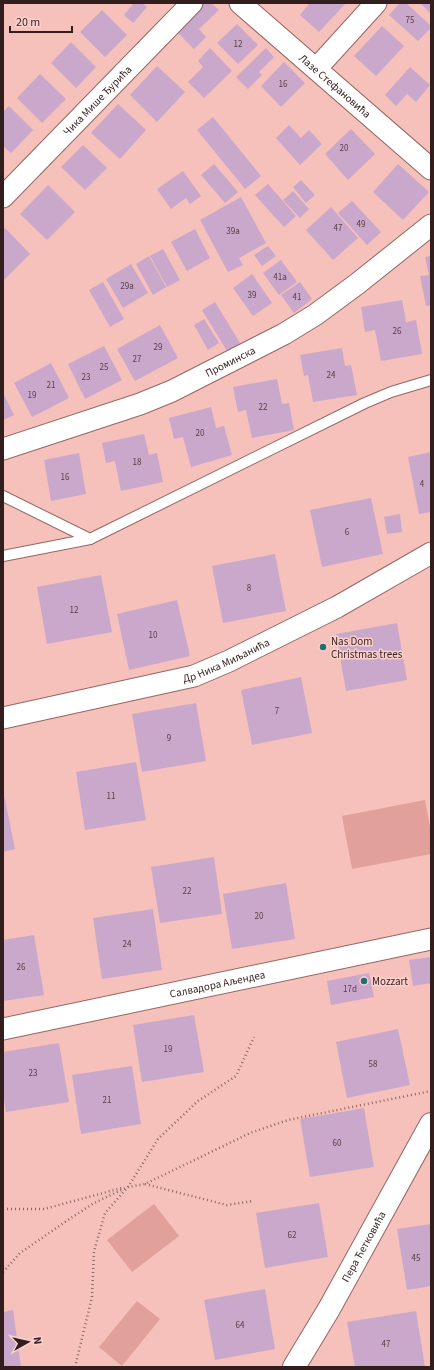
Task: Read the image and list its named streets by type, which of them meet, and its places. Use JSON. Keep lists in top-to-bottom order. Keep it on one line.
{"streets":{"street":["Лазе Стефановића","Чика Мише Ђурића","Проминска","Др Ника Миљанића","Салвадора Аљендеа","Пера Ћетковића"]},"places":["Nas Dom Christmas trees","Mozzart"],"house_numbers":["75","12","16","20","49","47","39a","41a","29a","39","41","26","29","27","25","24","23","21","19","22","20","18","16","4","6","8","12","10","7","9","11","22","20","24","26","17d","19","58","23","21","60","62","45","64","47"],"scale_bar":"20 m","north":"right"}
